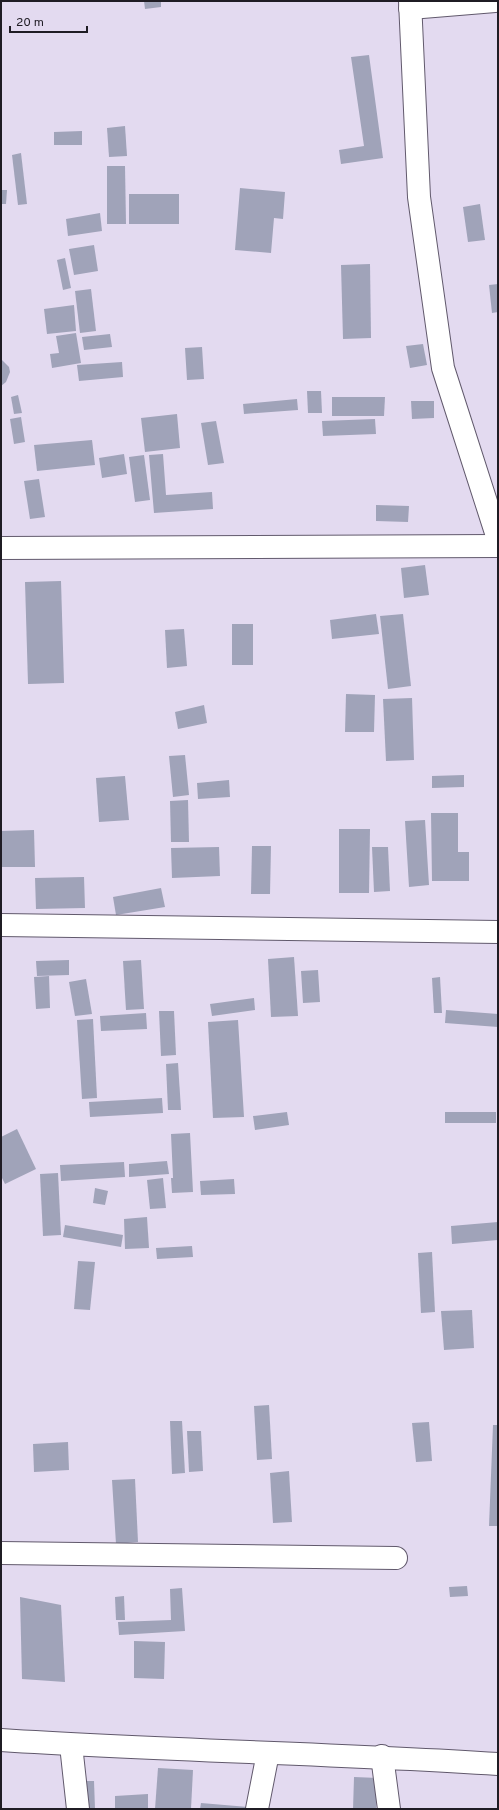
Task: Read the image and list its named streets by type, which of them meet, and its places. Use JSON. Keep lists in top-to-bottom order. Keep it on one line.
{"scale_bar":"20 m"}
